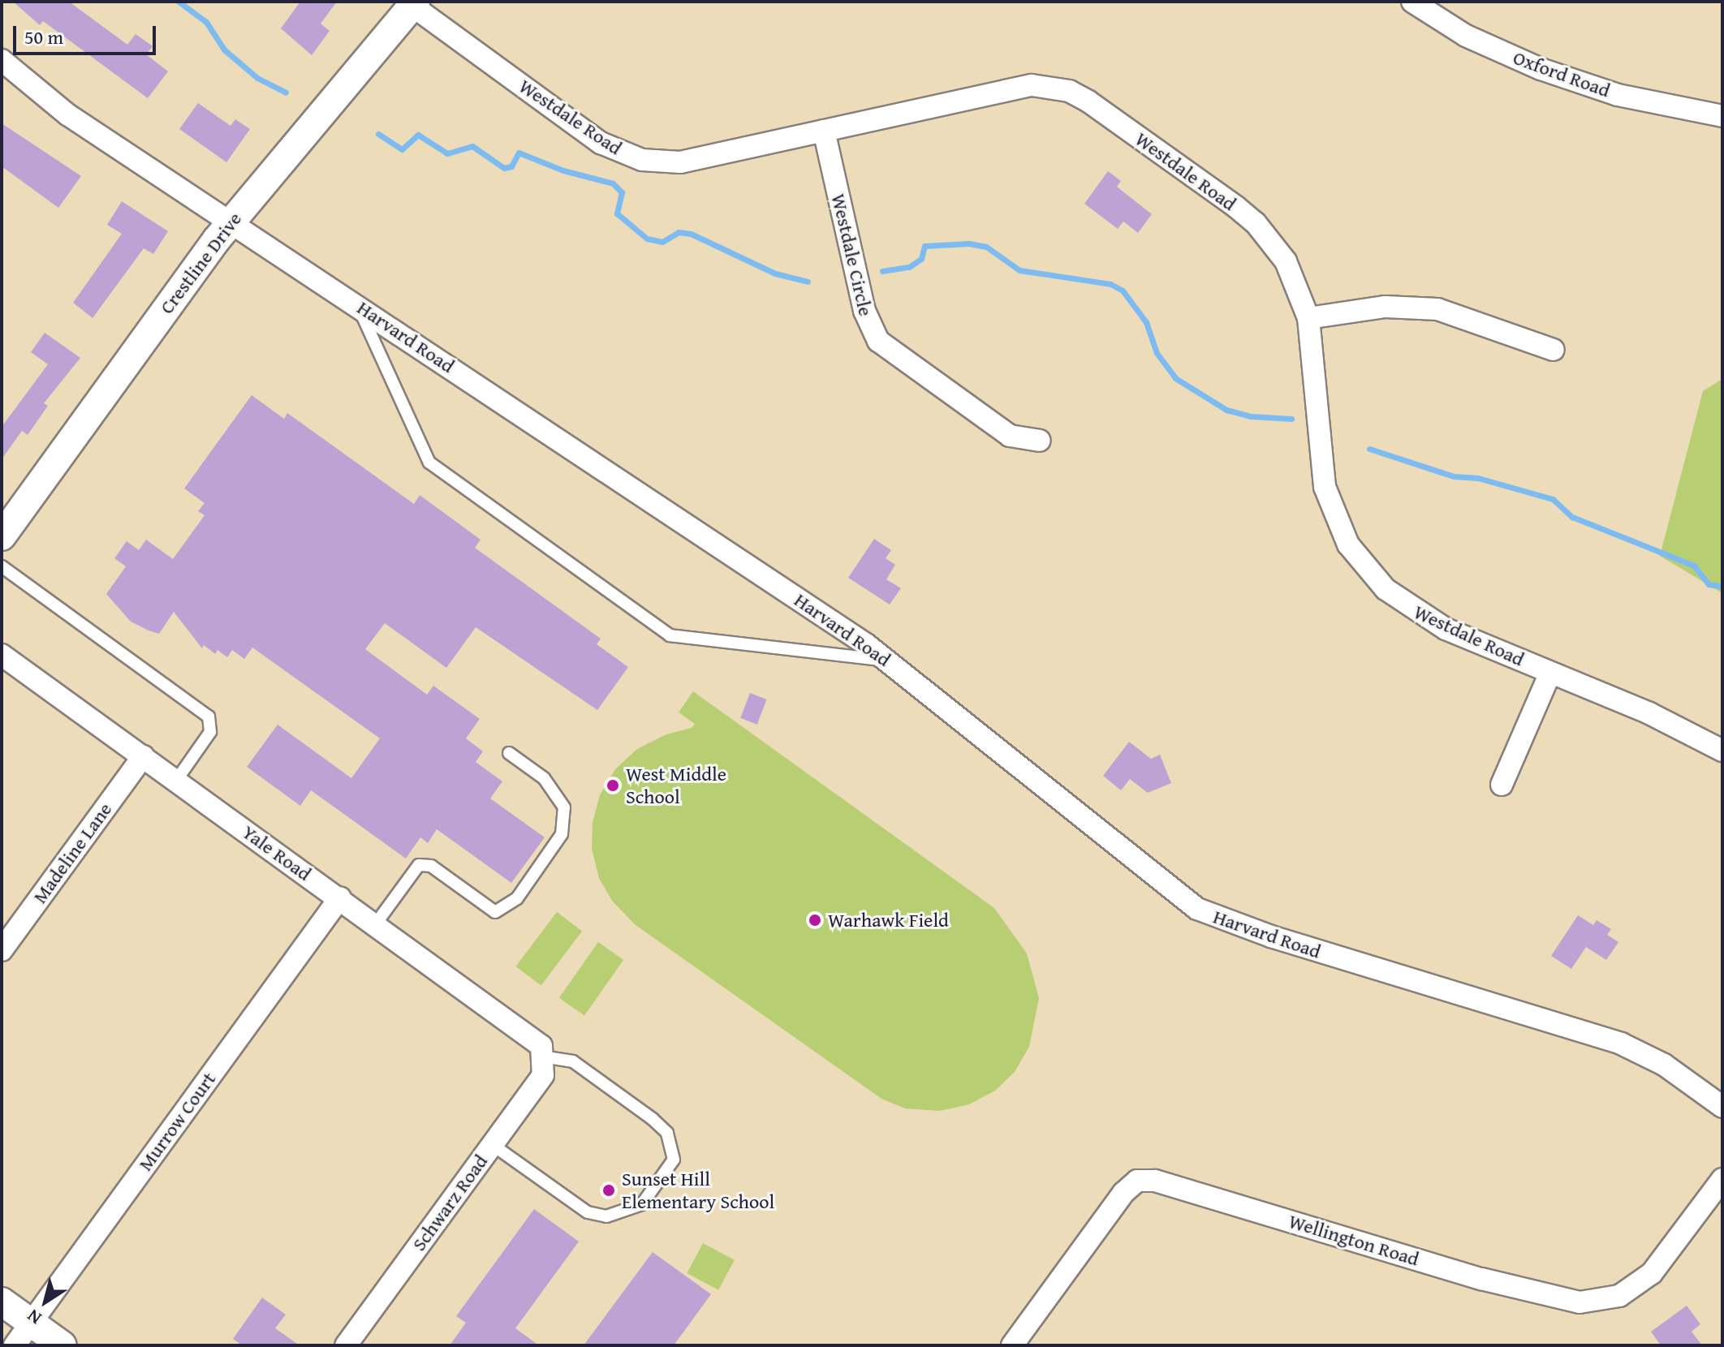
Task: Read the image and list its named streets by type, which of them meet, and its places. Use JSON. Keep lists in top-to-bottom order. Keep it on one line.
{"streets":{"street":["Oxford Road","Westdale Road","Westdale Circle","Crestline Drive","Harvard Road","Madeline Lane","Yale Road","Murrow Court","Schwarz Road","Wellington Road"]},"crossings":[["Westdale Road","Westdale Circle"],["Westdale Road","Crestline Drive"],["Crestline Drive","Harvard Road"],["Madeline Lane","Yale Road"],["Yale Road","Murrow Court"],["Yale Road","Schwarz Road"]],"places":["West Middle School","Warhawk Field","Sunset Hill Elementary School"],"scale_bar":"50 m","north":"bottom left"}
